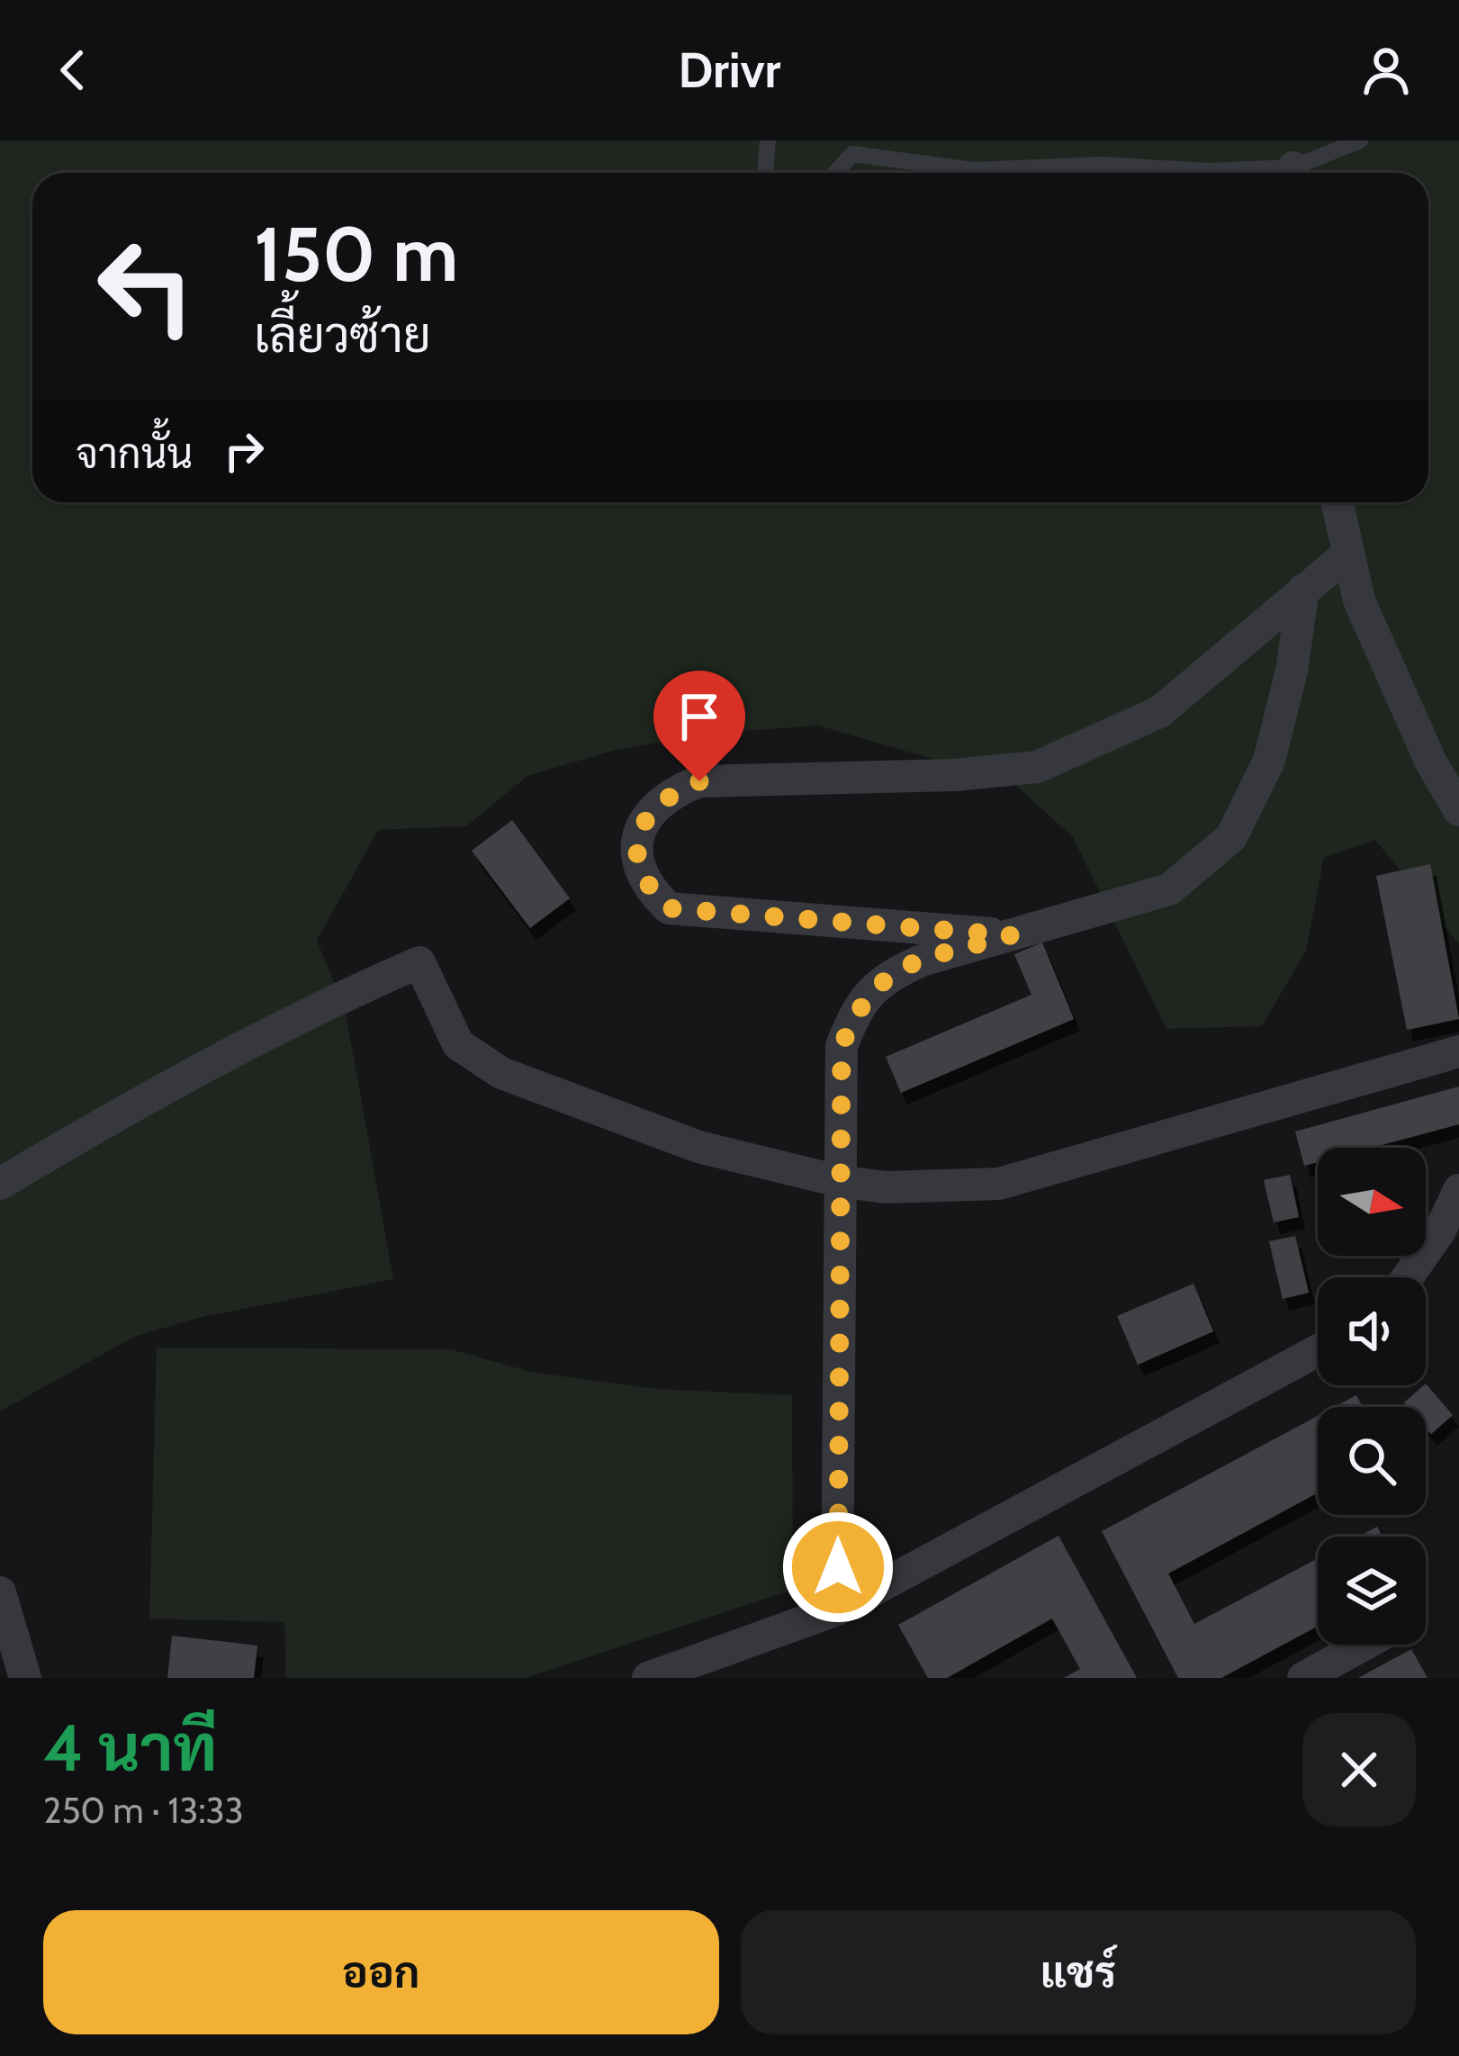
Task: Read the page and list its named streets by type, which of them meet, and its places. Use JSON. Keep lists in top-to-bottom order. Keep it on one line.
{"north":"right","page":{"header":"Drivr","turn":["150 m","เลี้ยวซ้าย"],"then":"จากนั้น","heading":["4 นาที","250 m · 13:33"],"buttons":["ออก","แชร์"]}}
